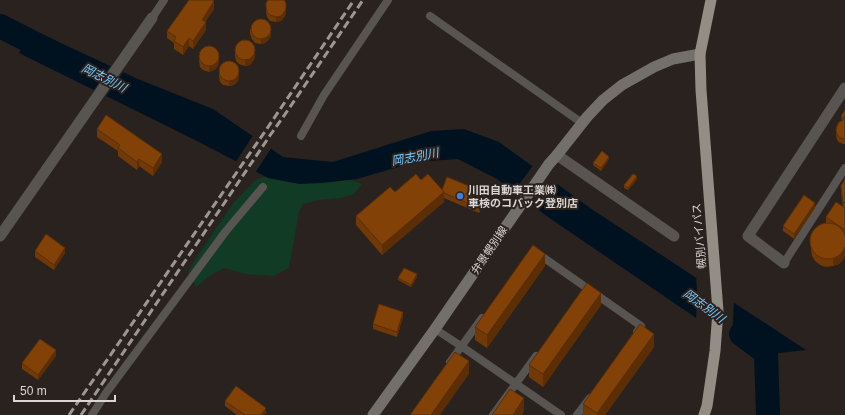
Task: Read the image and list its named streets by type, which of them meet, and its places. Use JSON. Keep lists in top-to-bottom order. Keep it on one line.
{"streets":{"highway":["幌別バイパス"],"main road":["弁景幌別線"]},"crossings":[["幌別バイパス","弁景幌別線"]],"water":["岡志別川"],"places":["川田自動車工業㈱ 車検のコバック登別店"],"scale_bar":"50 m"}
